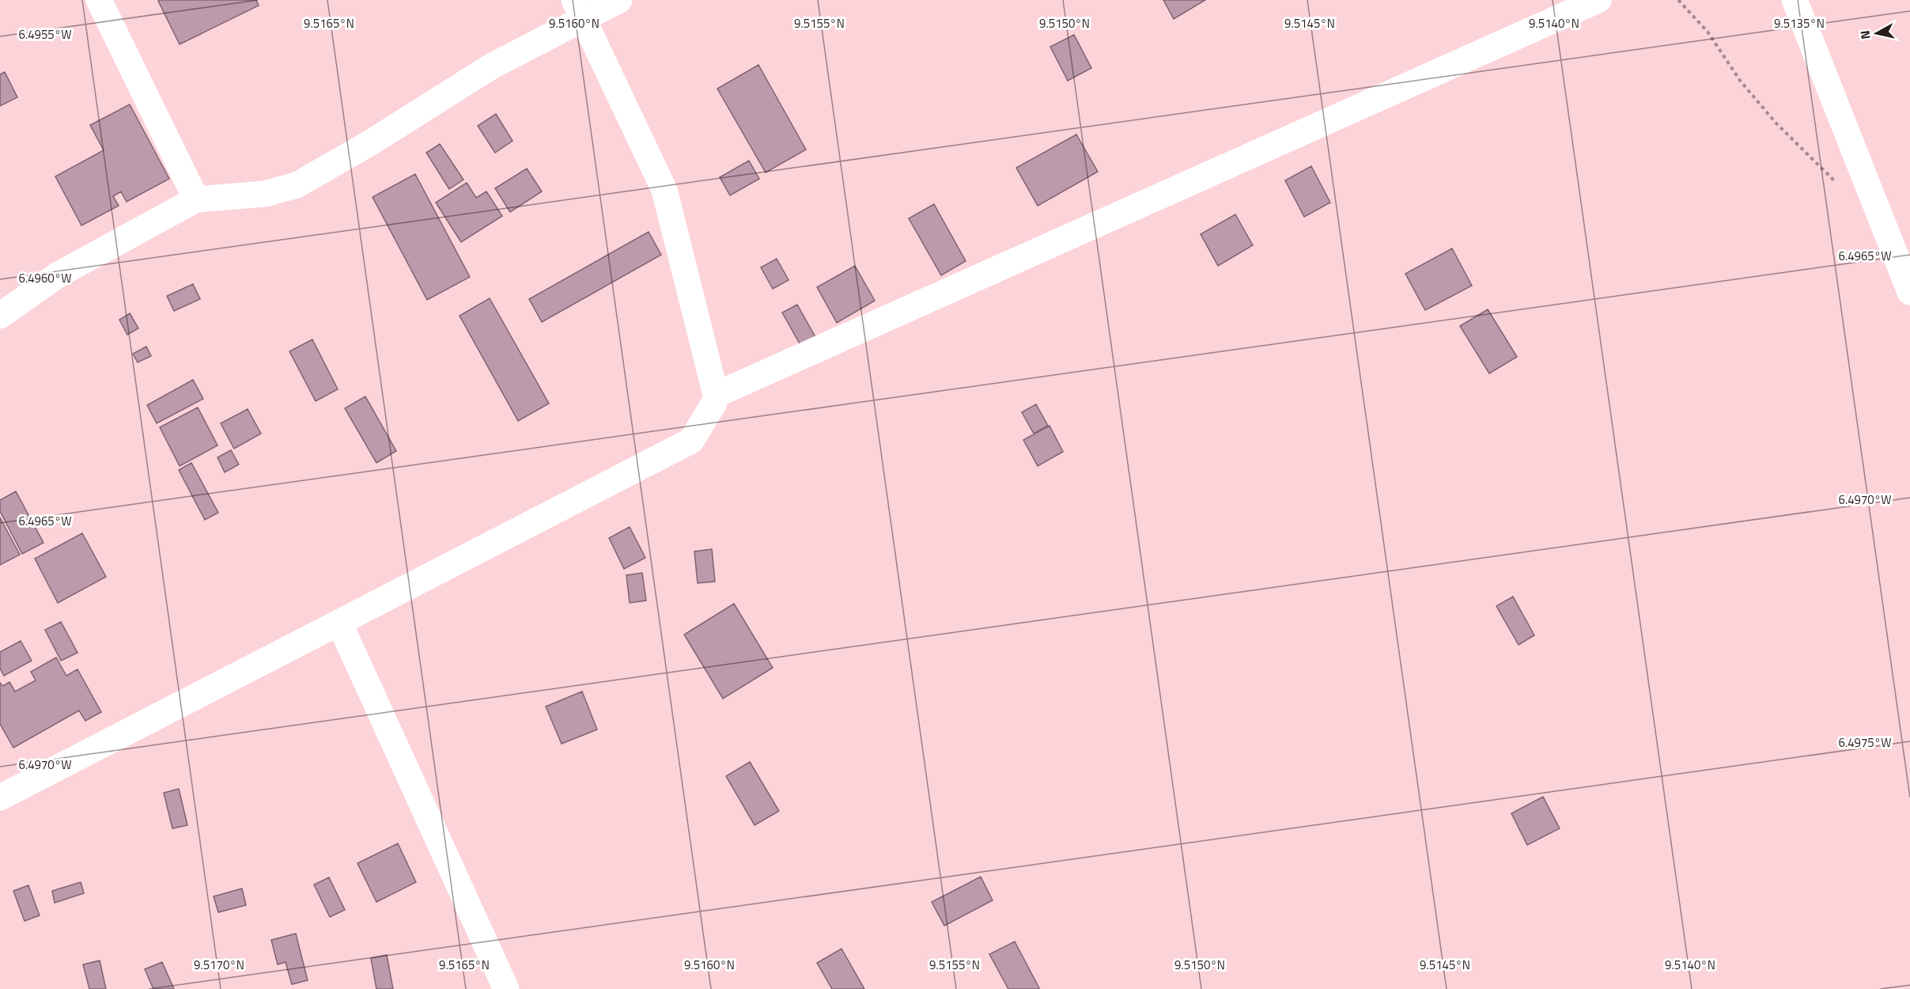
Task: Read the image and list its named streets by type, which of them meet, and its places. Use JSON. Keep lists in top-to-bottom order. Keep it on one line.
{"north":"left","coordinates":["9.5165°N","9.5160°N","9.5155°N","9.5150°N","9.5145°N","9.5140°N","9.5135°N","6.4955°W","6.4965°W","6.4960°W","6.4970°W","6.4975°W","9.5170°N"]}
